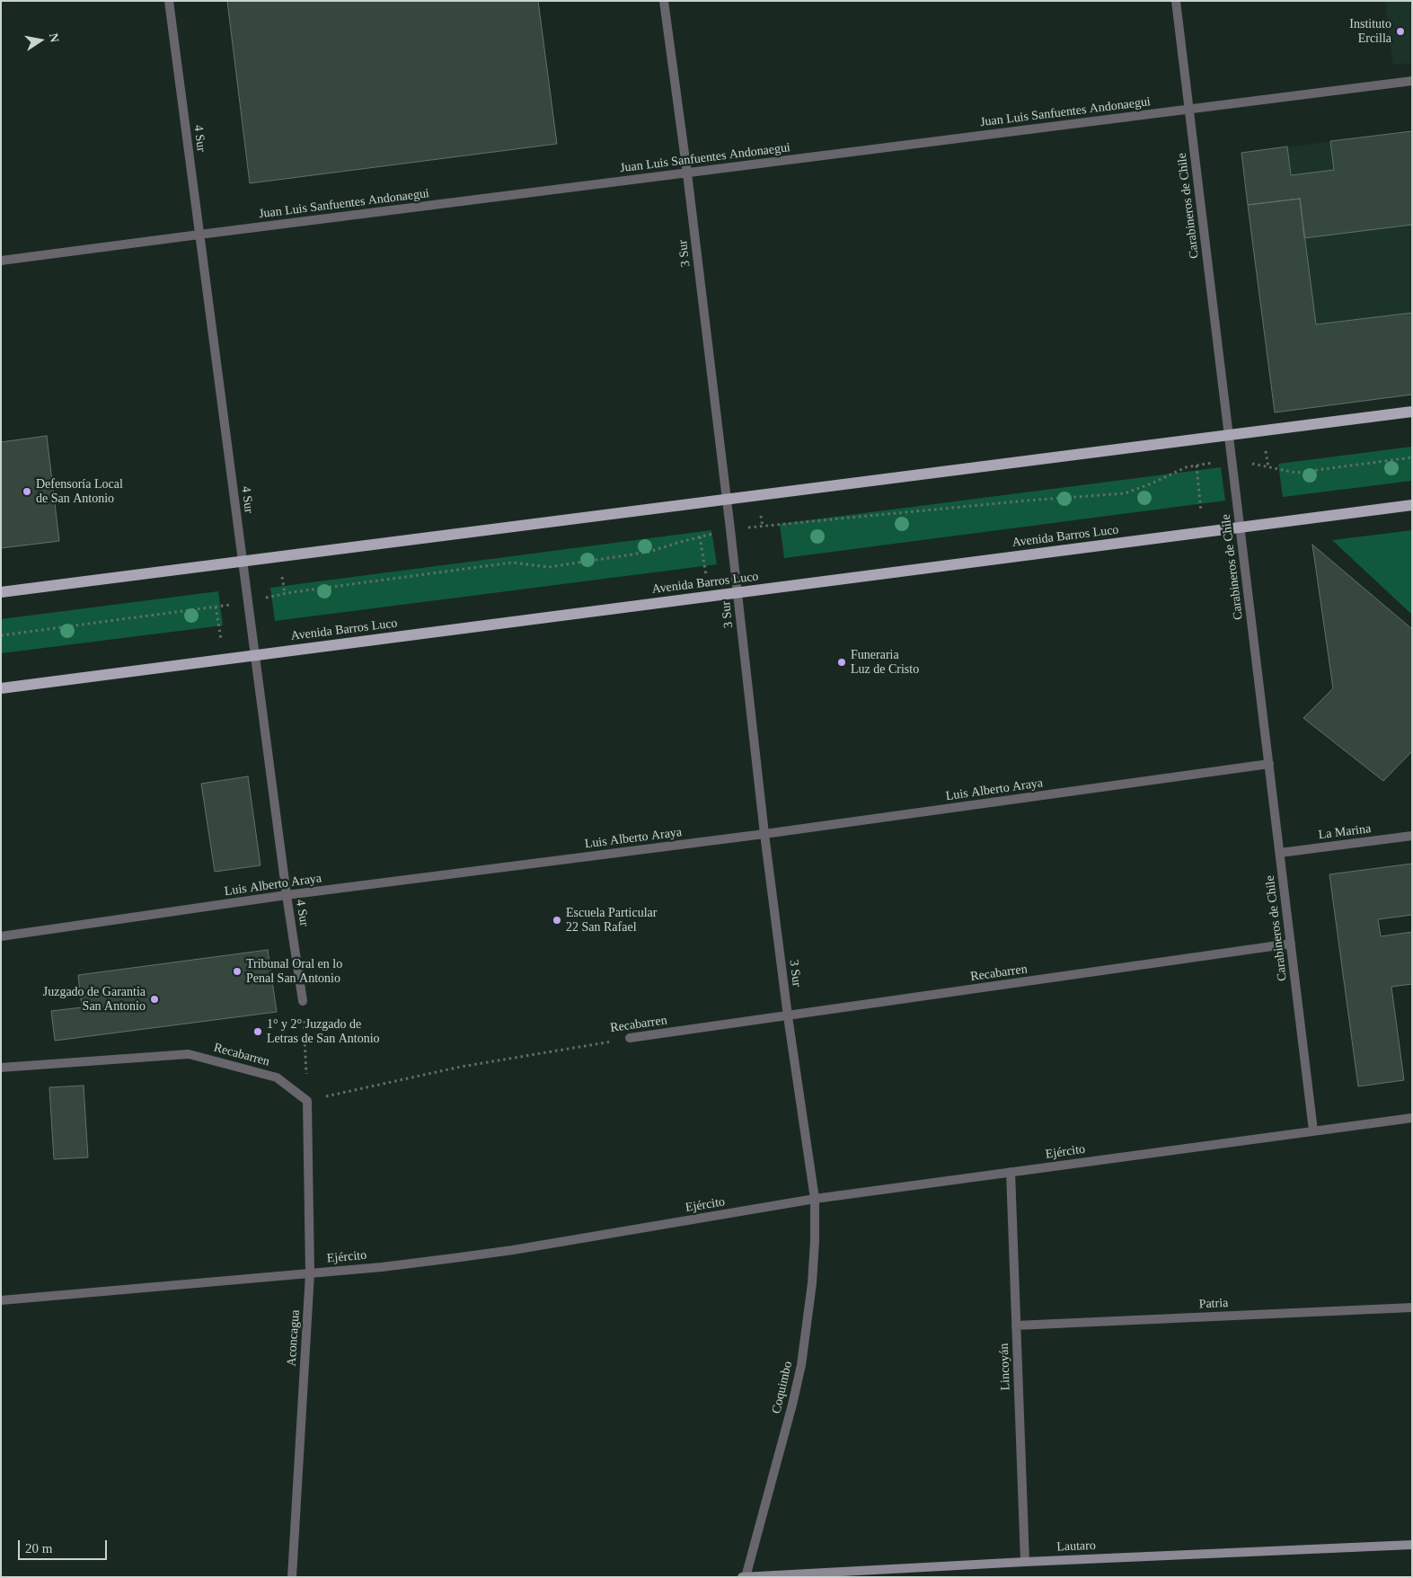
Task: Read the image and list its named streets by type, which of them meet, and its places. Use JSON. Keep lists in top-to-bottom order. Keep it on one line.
{"streets":{"main road":["Avenida Barros Luco"],"street":["Juan Luis Sanfuentes Andonaegui","4 Sur","Carabineros de Chile","3 Sur","Luis Alberto Araya","La Marina","Recabarren","Ejército","Patria","Aconcagua","Lincoyán","Coquimbo","Lautaro"]},"crossings":[["Juan Luis Sanfuentes Andonaegui","4 Sur"],["Juan Luis Sanfuentes Andonaegui","Carabineros de Chile"],["Juan Luis Sanfuentes Andonaegui","3 Sur"],["4 Sur","Avenida Barros Luco"],["4 Sur","Luis Alberto Araya"],["Carabineros de Chile","Avenida Barros Luco"],["Carabineros de Chile","Luis Alberto Araya"],["Carabineros de Chile","La Marina"],["Carabineros de Chile","Recabarren"],["Carabineros de Chile","Ejército"],["3 Sur","Avenida Barros Luco"],["3 Sur","Luis Alberto Araya"],["3 Sur","Recabarren"],["3 Sur","Ejército"],["3 Sur","Coquimbo"],["Recabarren","Aconcagua"],["Ejército","Aconcagua"],["Ejército","Lincoyán"],["Ejército","Coquimbo"],["Patria","Lincoyán"],["Lincoyán","Lautaro"],["Coquimbo","Lautaro"]],"places":["Instituto Ercilla","Defensoría Local de San Antonio","Funeraria Luz de Cristo","Escuela Particular 22 San Rafael","Tribunal Oral en lo Penal San Antonio","Juzgado de Garantia San Antonio","1° y 2° Juzgado de Letras de San Antonio"],"scale_bar":"20 m","north":"right"}
